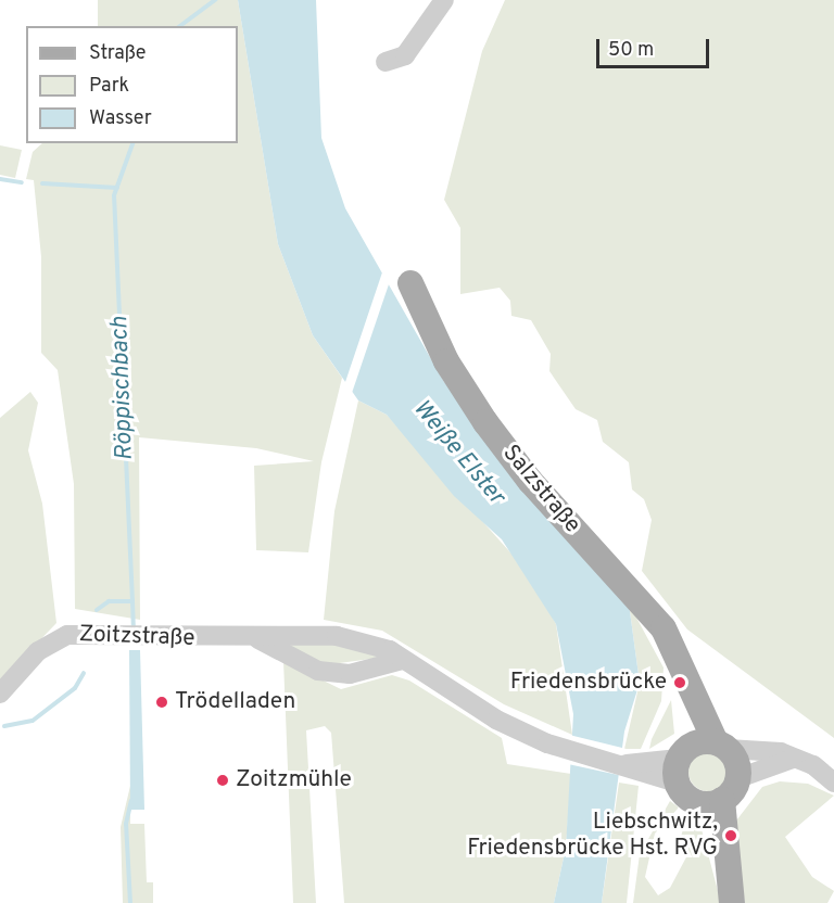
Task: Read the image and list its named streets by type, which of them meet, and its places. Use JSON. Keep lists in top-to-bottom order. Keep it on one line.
{"streets":{"main road":["Salzstraße"],"street":["Zoitzstraße"]},"crossings":[["Salzstraße","Zoitzstraße"]],"water":["Röppischbach","Weiße Elster"],"places":["Friedensbrücke","Trödelladen","Zoitzmühle","Liebschwitz, Friedensbrücke Hst. RVG"],"legend":["Straße","Park","Wasser"],"scale_bar":"50 m"}
